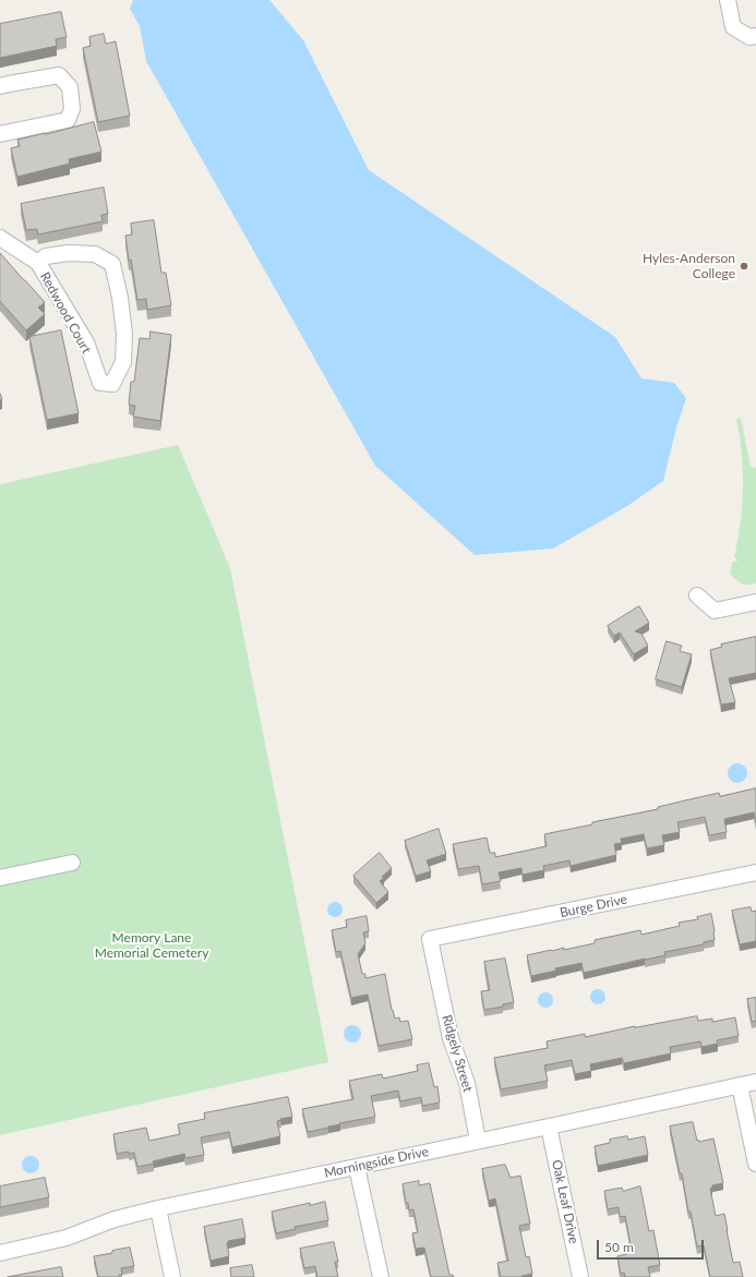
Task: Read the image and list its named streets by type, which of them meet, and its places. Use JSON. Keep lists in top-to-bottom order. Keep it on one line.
{"streets":{"street":["Redwood Court","Burge Drive","Ridgely Street","Morningside Drive","Oak Leaf Drive"]},"crossings":[["Burge Drive","Ridgely Street"],["Ridgely Street","Morningside Drive"],["Morningside Drive","Oak Leaf Drive"]],"parks":["Memory Lane Memorial Cemetery"],"places":["Hyles-Anderson College"],"scale_bar":"50 m"}
